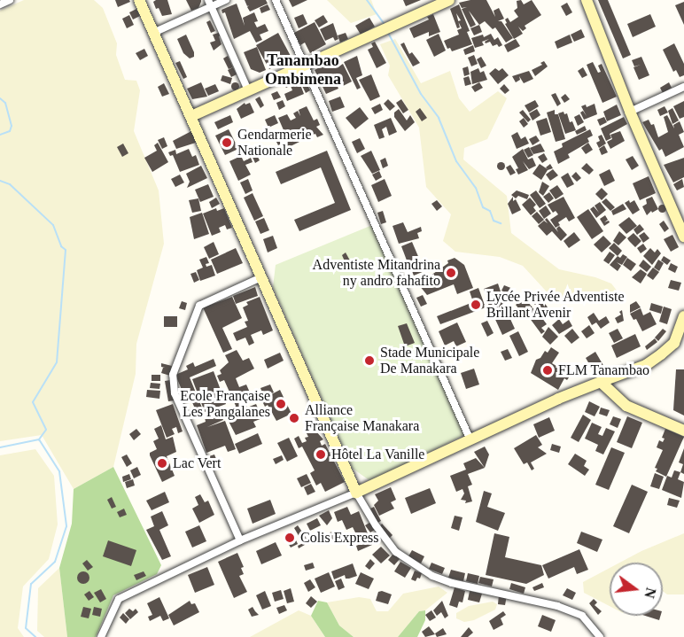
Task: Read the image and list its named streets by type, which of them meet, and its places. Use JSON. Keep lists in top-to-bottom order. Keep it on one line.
{"districts":["Tanambao Ombimena"],"places":["Gendarmerie Nationale","Adventiste Mitandrina ny andro fahafito","Lycée Privée Adventiste Brillant Avenir","Stade Municipale De Manakara","FLM Tanambao","Ecole Française Les Pangalanes","Alliance Française Manakara","Hôtel La Vanille","Lac Vert","Colis Express"],"north":"right"}
